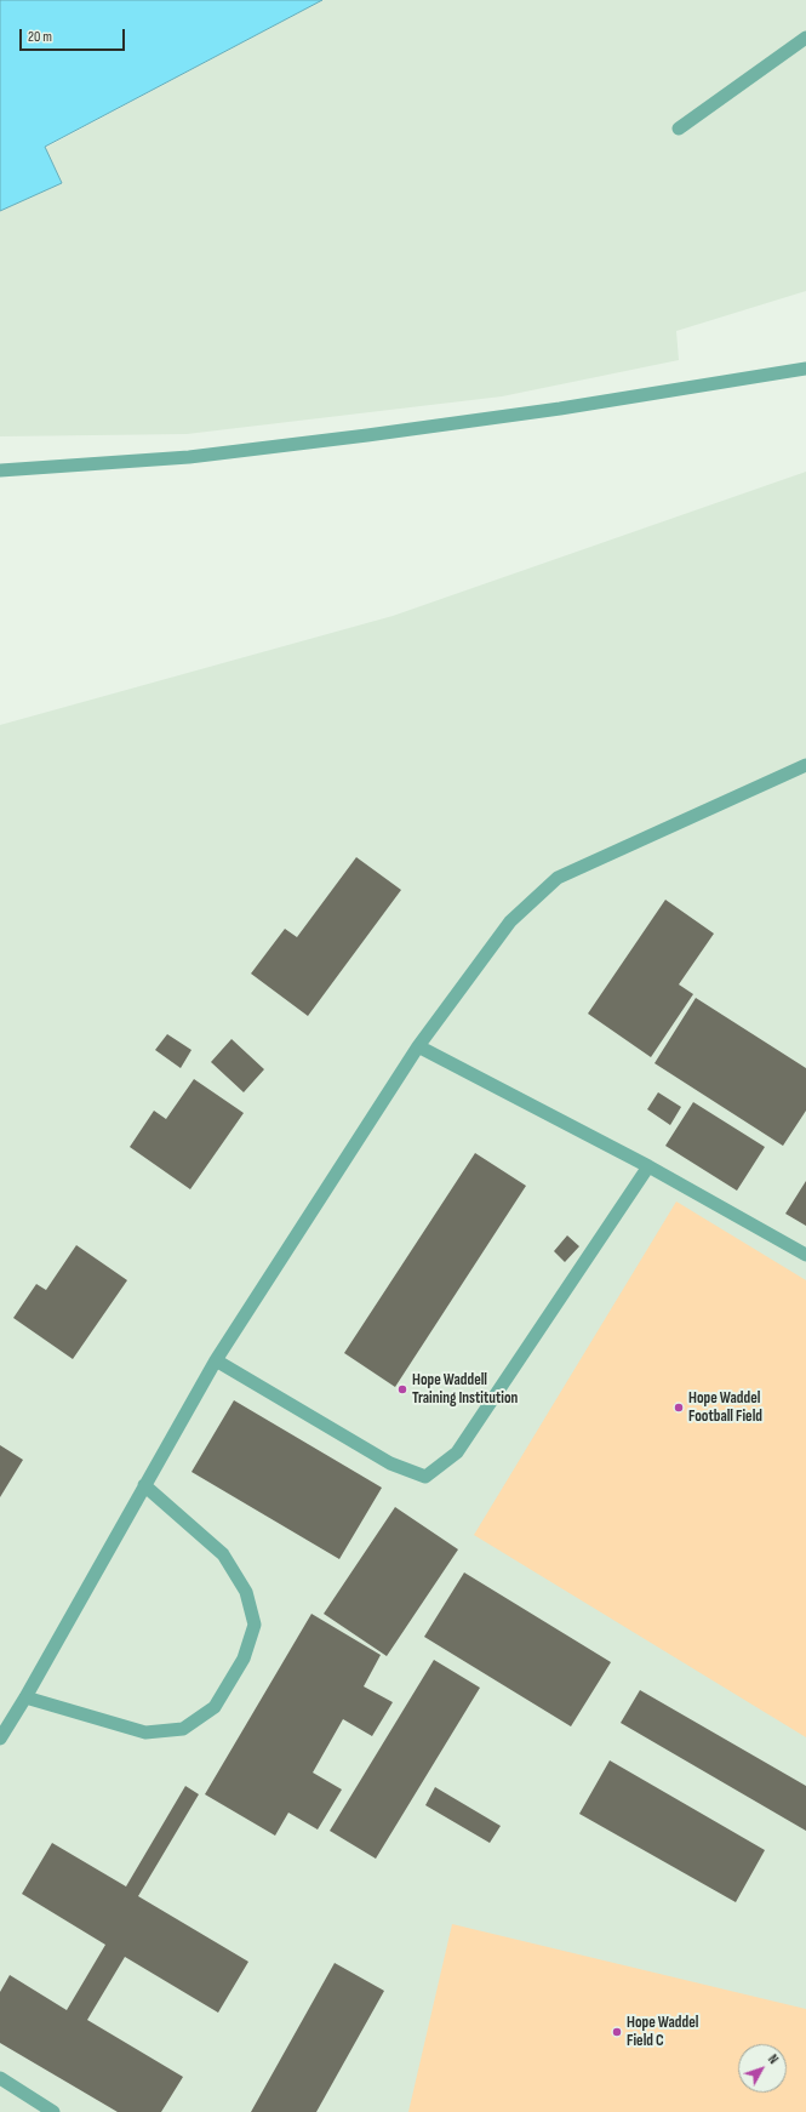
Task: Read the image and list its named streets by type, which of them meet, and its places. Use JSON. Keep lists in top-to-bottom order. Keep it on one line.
{"places":["Hope Waddell Training Institution","Hope Waddel Football Field","Hope Waddel Field C"],"scale_bar":"20 m","north":"top right"}
